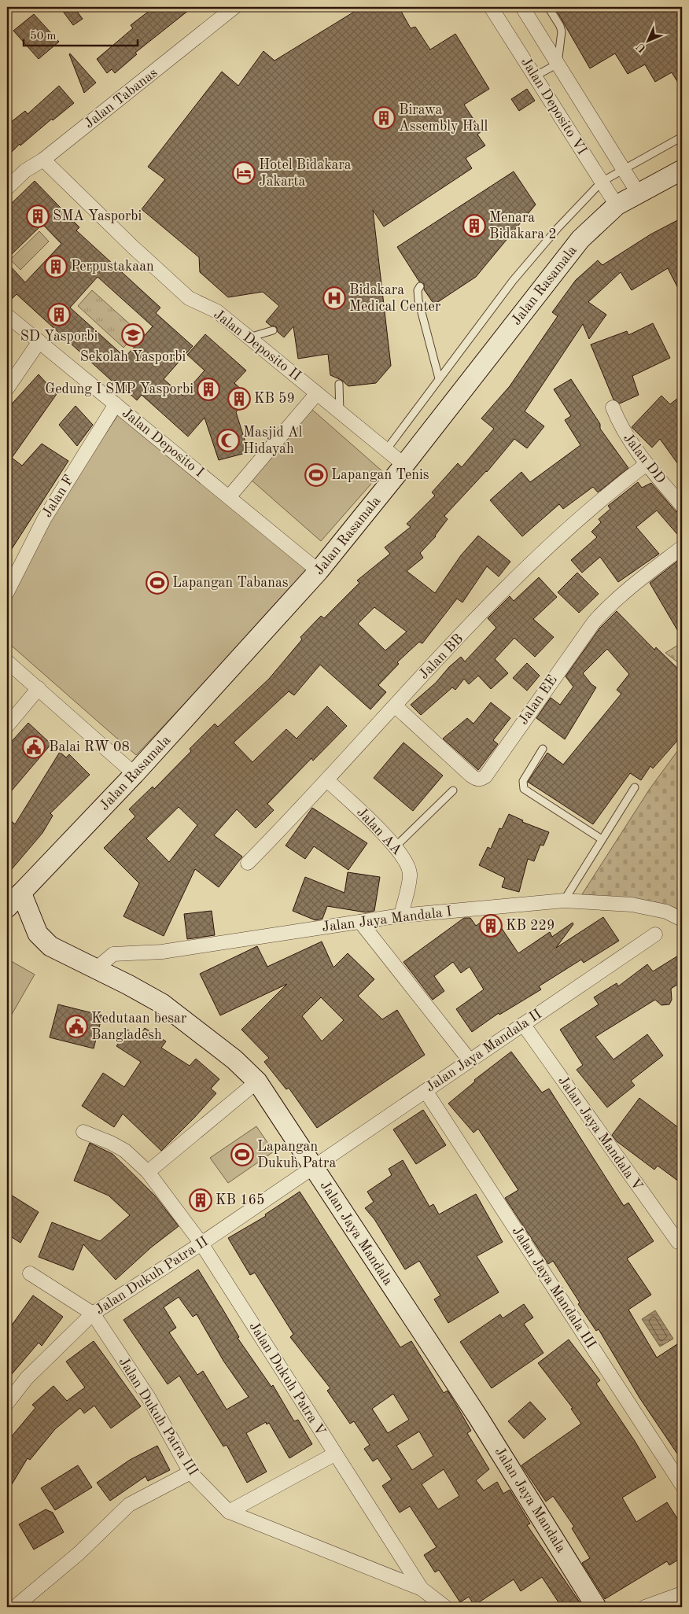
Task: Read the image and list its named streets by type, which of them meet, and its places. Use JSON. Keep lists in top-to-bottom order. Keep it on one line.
{"streets":{"street":["Jalan Tabanas","Jalan Deposito VI","Jalan Rasamala","Jalan Deposito II","Jalan Deposito I","Jalan DD","Jalan F","Jalan BB","Jalan EE","Jalan AA","Jalan Jaya Mandala I","Jalan Jaya Mandala II","Jalan Jaya Mandala V","Jalan Jaya Mandala","Jalan Dukuh Patra II","Jalan Jaya Mandala III","Jalan Dukuh Patra V","Jalan Dukuh Patra III"]},"crossings":[["Jalan Tabanas","Jalan Deposito II"],["Jalan Deposito VI","Jalan Rasamala"],["Jalan Rasamala","Jalan Deposito II"],["Jalan Rasamala","Jalan Deposito I"],["Jalan Rasamala","Jalan Jaya Mandala"],["Jalan Deposito I","Jalan F"],["Jalan DD","Jalan BB"],["Jalan BB","Jalan EE"],["Jalan BB","Jalan AA"],["Jalan AA","Jalan Jaya Mandala I"],["Jalan Jaya Mandala I","Jalan Jaya Mandala"],["Jalan Jaya Mandala II","Jalan Jaya Mandala V"],["Jalan Jaya Mandala II","Jalan Jaya Mandala"],["Jalan Jaya Mandala II","Jalan Dukuh Patra II"],["Jalan Jaya Mandala II","Jalan Jaya Mandala III"],["Jalan Jaya Mandala","Jalan Dukuh Patra II"],["Jalan Dukuh Patra II","Jalan Dukuh Patra V"],["Jalan Dukuh Patra II","Jalan Dukuh Patra III"]],"places":{"building":["Birawa Assembly Hall","SMA Yasporbi","Menara Bidakara 2","Perpustakaan","SD Yasporbi","Gedung I SMP Yasporbi","KB 59","KB 229","KB 165"],"hotel":["Hotel Bidakara Jakarta"],"hospital":["Bidakara Medical Center"],"school or university":["Sekolah Yasporbi"],"mosque":["Masjid Al Hidayah"],"sports":["Lapangan Tenis","Lapangan Tabanas","Lapangan Dukuh Patra"],"public building":["Balai RW 08","Kedutaan besar Bangladesh"]},"scale_bar":"50 m","north":"bottom left"}
